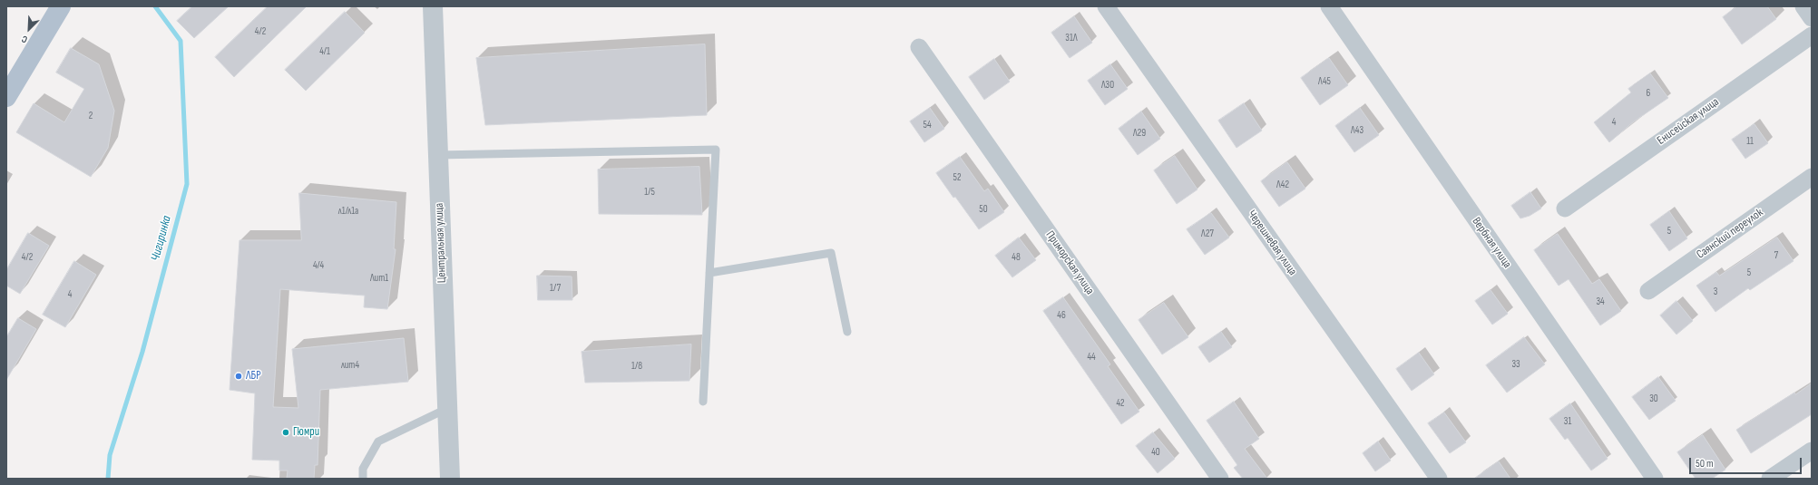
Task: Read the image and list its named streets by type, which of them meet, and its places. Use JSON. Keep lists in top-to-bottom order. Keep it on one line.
{"streets":{"street":["Енисейская улица","Саянский переулок","Центральная улица","Черешневая улица","Вербная улица","Приморская улица"]},"water":["Чигиринка"],"places":["ЛБР","Гюмри"],"house_numbers":["4/2","31Л","4/1","Л45","Л30","6","2","4","54","Л43","Л29","11","52","Л42","1/5","50","л1/л1а","5","Л27","7","4/2","48","4/4","5","Лит1","1/7","3","4","34","46","44","33","лит4","1/8","30","42","31","40"],"scale_bar":"50 m","north":"bottom left"}
